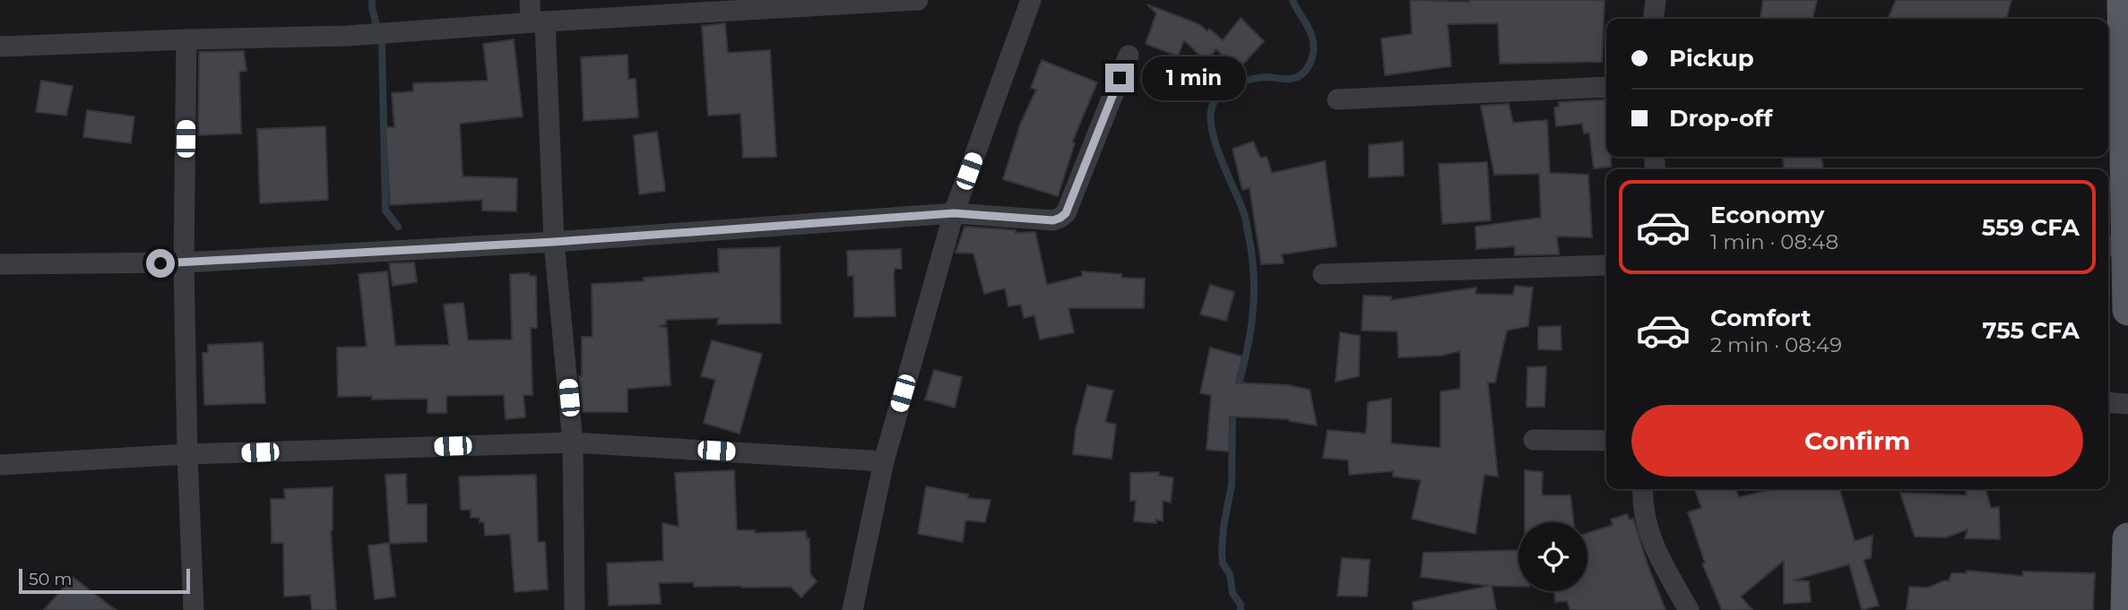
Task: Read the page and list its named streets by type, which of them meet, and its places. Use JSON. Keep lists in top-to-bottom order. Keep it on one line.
{"scale_bar":"50 m","page":{"banner":["Pickup","Drop-off"],"bubble":"1 min","list":[{"name":"Economy","note":"1 min · 08:48","value":"559 CFA"},{"name":"Comfort","note":"2 min · 08:49","value":"755 CFA"}],"buttons":"Confirm","scale":"50 m"}}
